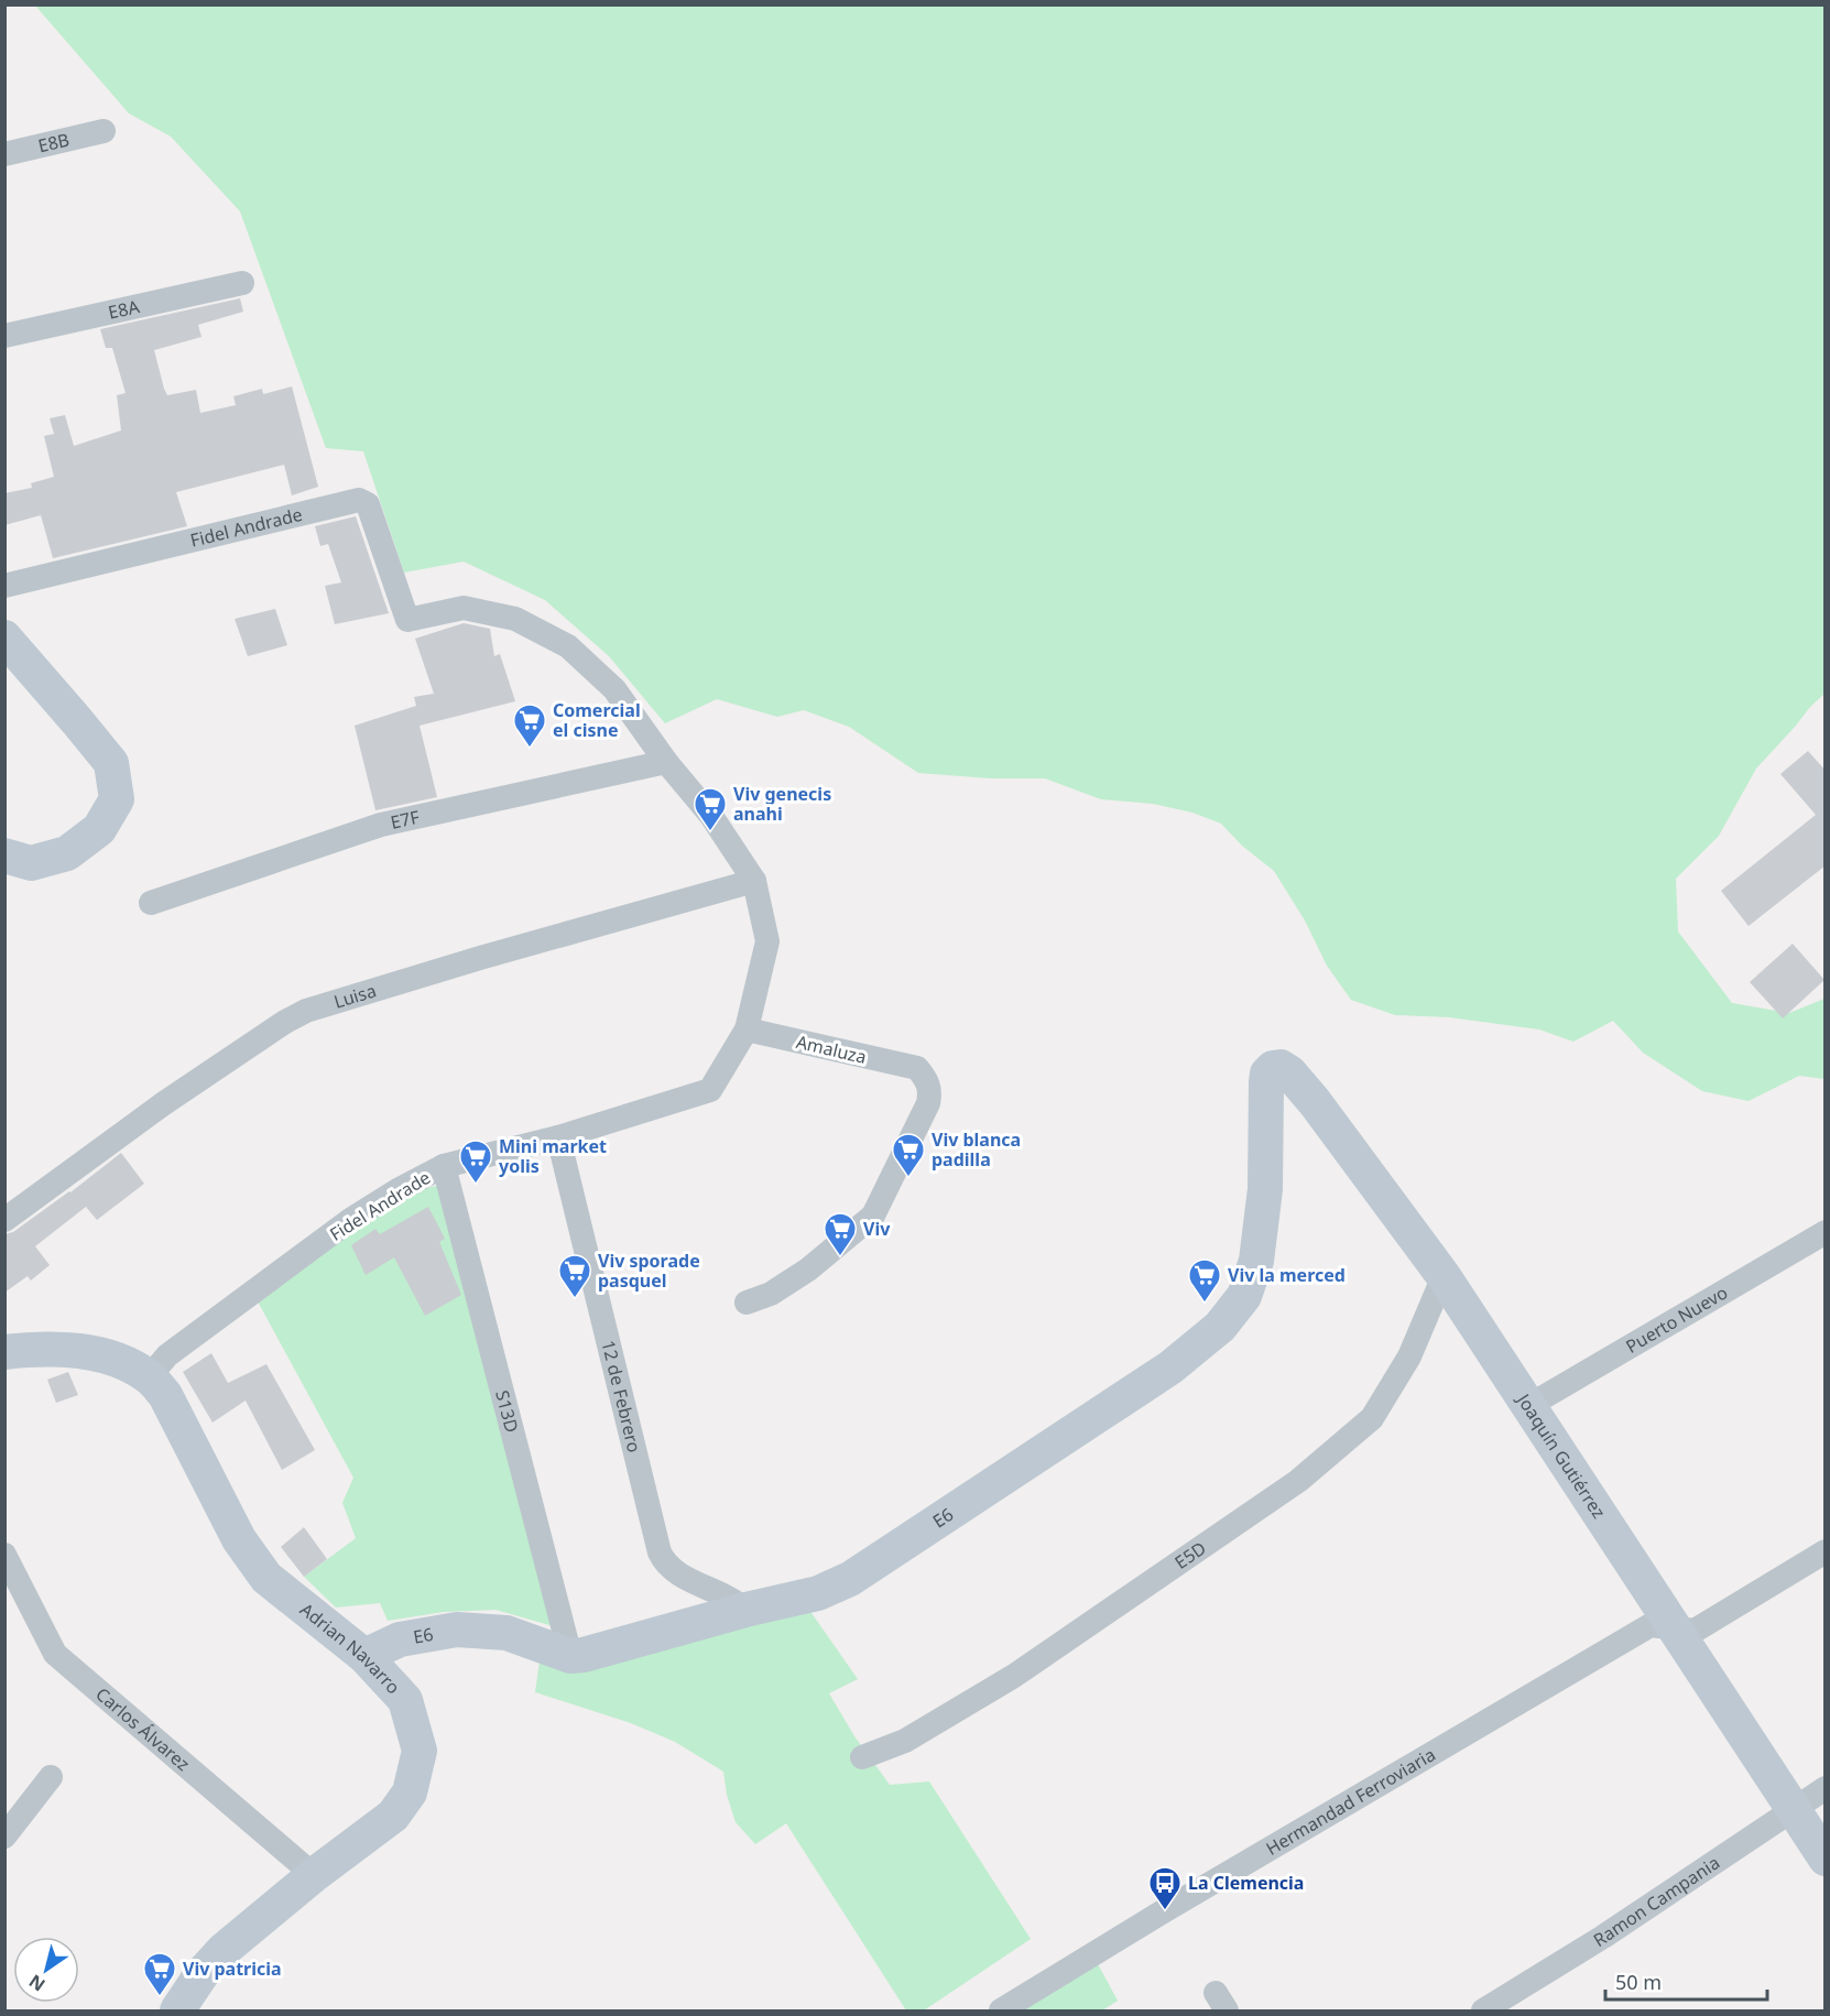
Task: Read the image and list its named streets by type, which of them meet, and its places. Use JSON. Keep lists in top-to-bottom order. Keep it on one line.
{"streets":{"street":["E8B","E8A","Fidel Andrade","E7F","Luisa","Amaluza","Puerto Nuevo","12 de Febrero","S13D","Joaquín Gutiérrez","E6","E5D","Adrian Navarro","Carlos Álvarez","Hermandad Ferroviaria","Ramon Campania"]},"crossings":[["Fidel Andrade","E7F"],["Fidel Andrade","Luisa"],["Fidel Andrade","Amaluza"],["Fidel Andrade","12 de Febrero"],["Fidel Andrade","S13D"],["Fidel Andrade","Adrian Navarro"],["Puerto Nuevo","Joaquín Gutiérrez"],["12 de Febrero","E6"],["S13D","E6"],["Joaquín Gutiérrez","E6"],["Joaquín Gutiérrez","E5D"],["Joaquín Gutiérrez","Hermandad Ferroviaria"],["Joaquín Gutiérrez","Ramon Campania"],["E6","Adrian Navarro"],["Adrian Navarro","Carlos Álvarez"]],"places":{"supermarket":["Comercial el cisne","Viv genecis anahi","Viv blanca padilla","Mini market yolis","Viv","Viv sporade pasquel","Viv la merced","Viv patricia"],"bus stop":["La Clemencia"]},"scale_bar":"50 m","north":"bottom left"}
